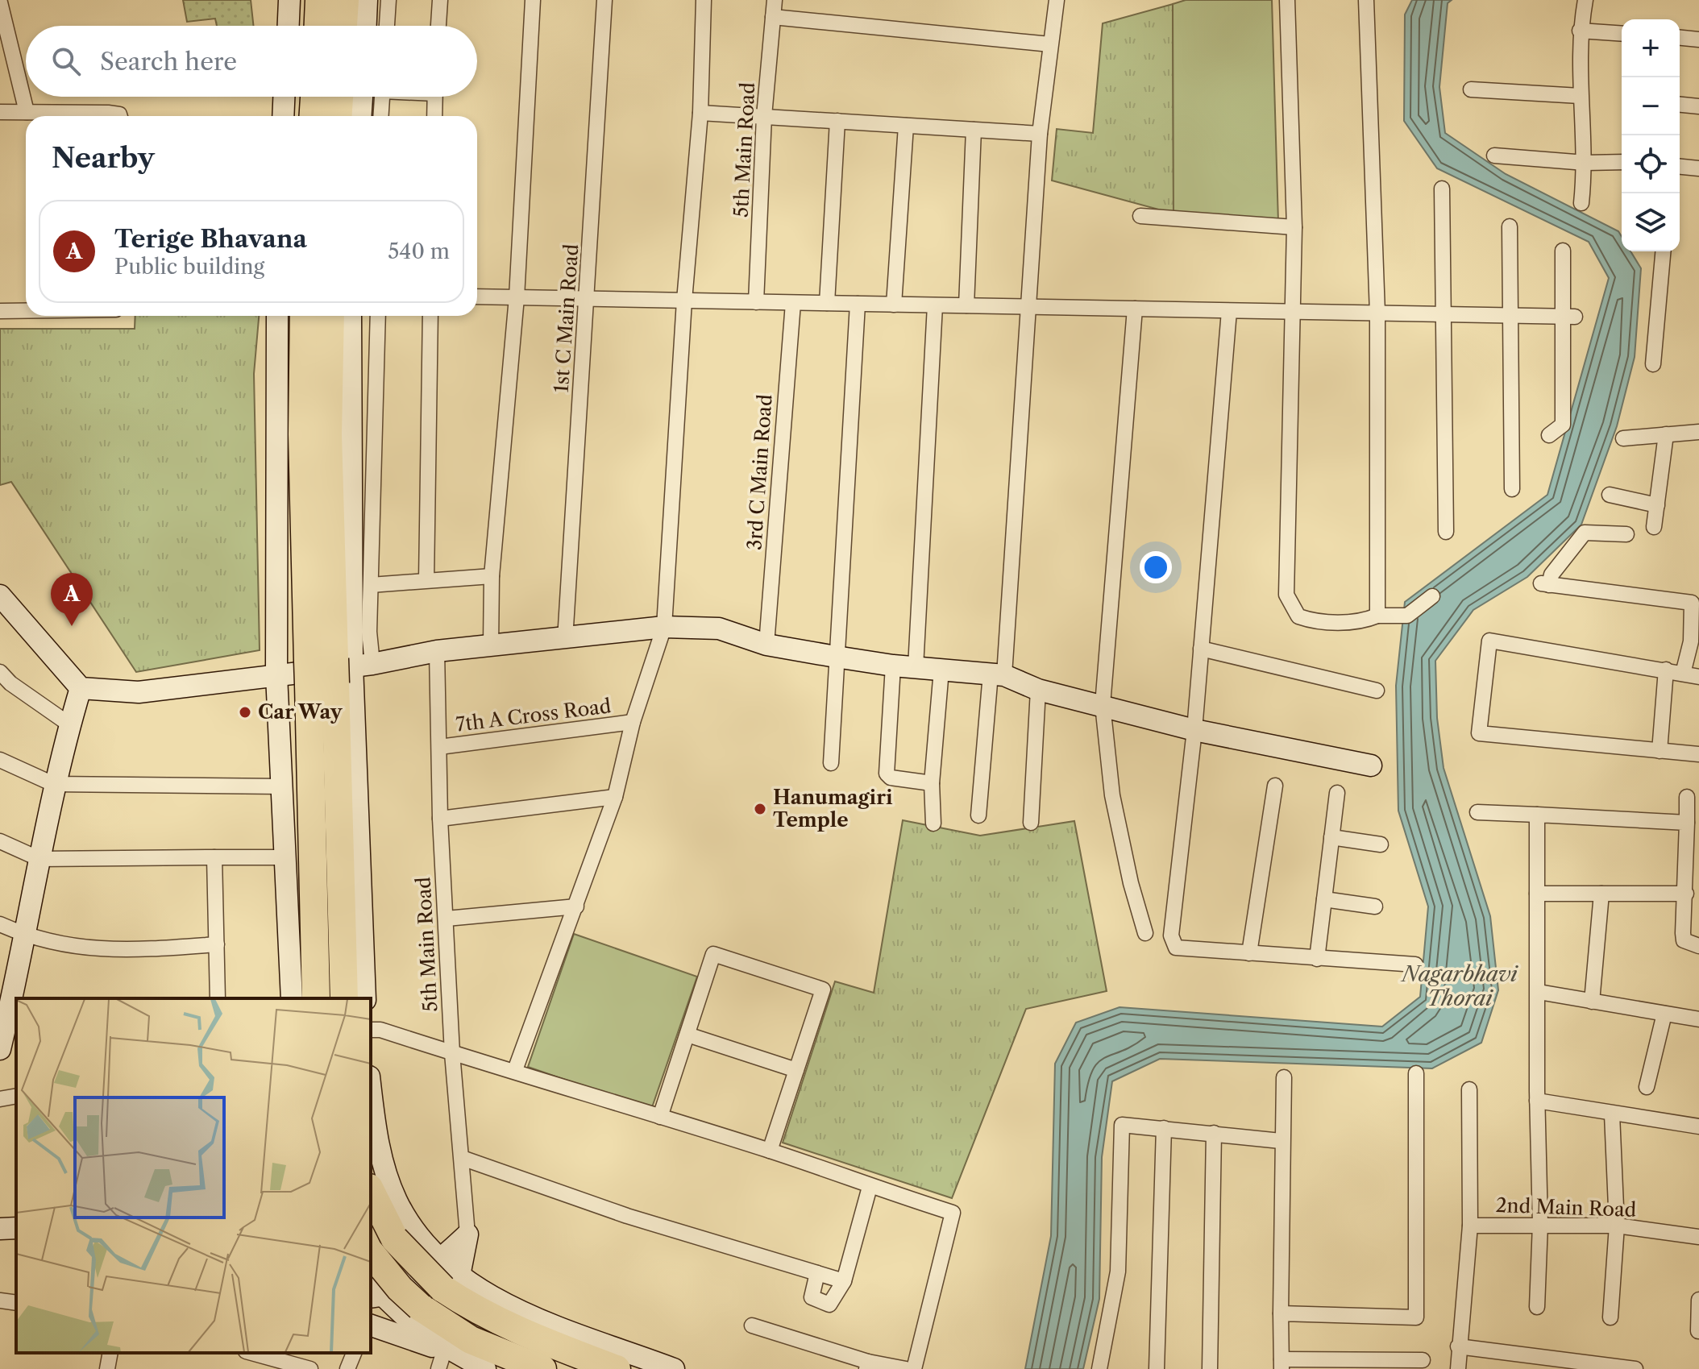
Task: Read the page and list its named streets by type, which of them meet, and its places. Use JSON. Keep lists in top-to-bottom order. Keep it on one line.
{"streets":{"street":["5th Main Road","1st C Main Road","3rd C Main Road","7th A Cross Road","2nd Main Road"]},"crossings":[["5th Main Road","7th A Cross Road"]],"water":["Nagarbhavi Thorai"],"places":["Car Way","Hanumagiri Temple"],"page":{"map_buttons":["+","−"],"search":"Search here","heading":"Nearby","list":[{"mark":"A","name":"Terige Bhavana","note":"Public building","value":"540 m"}],"pins":"A"}}
